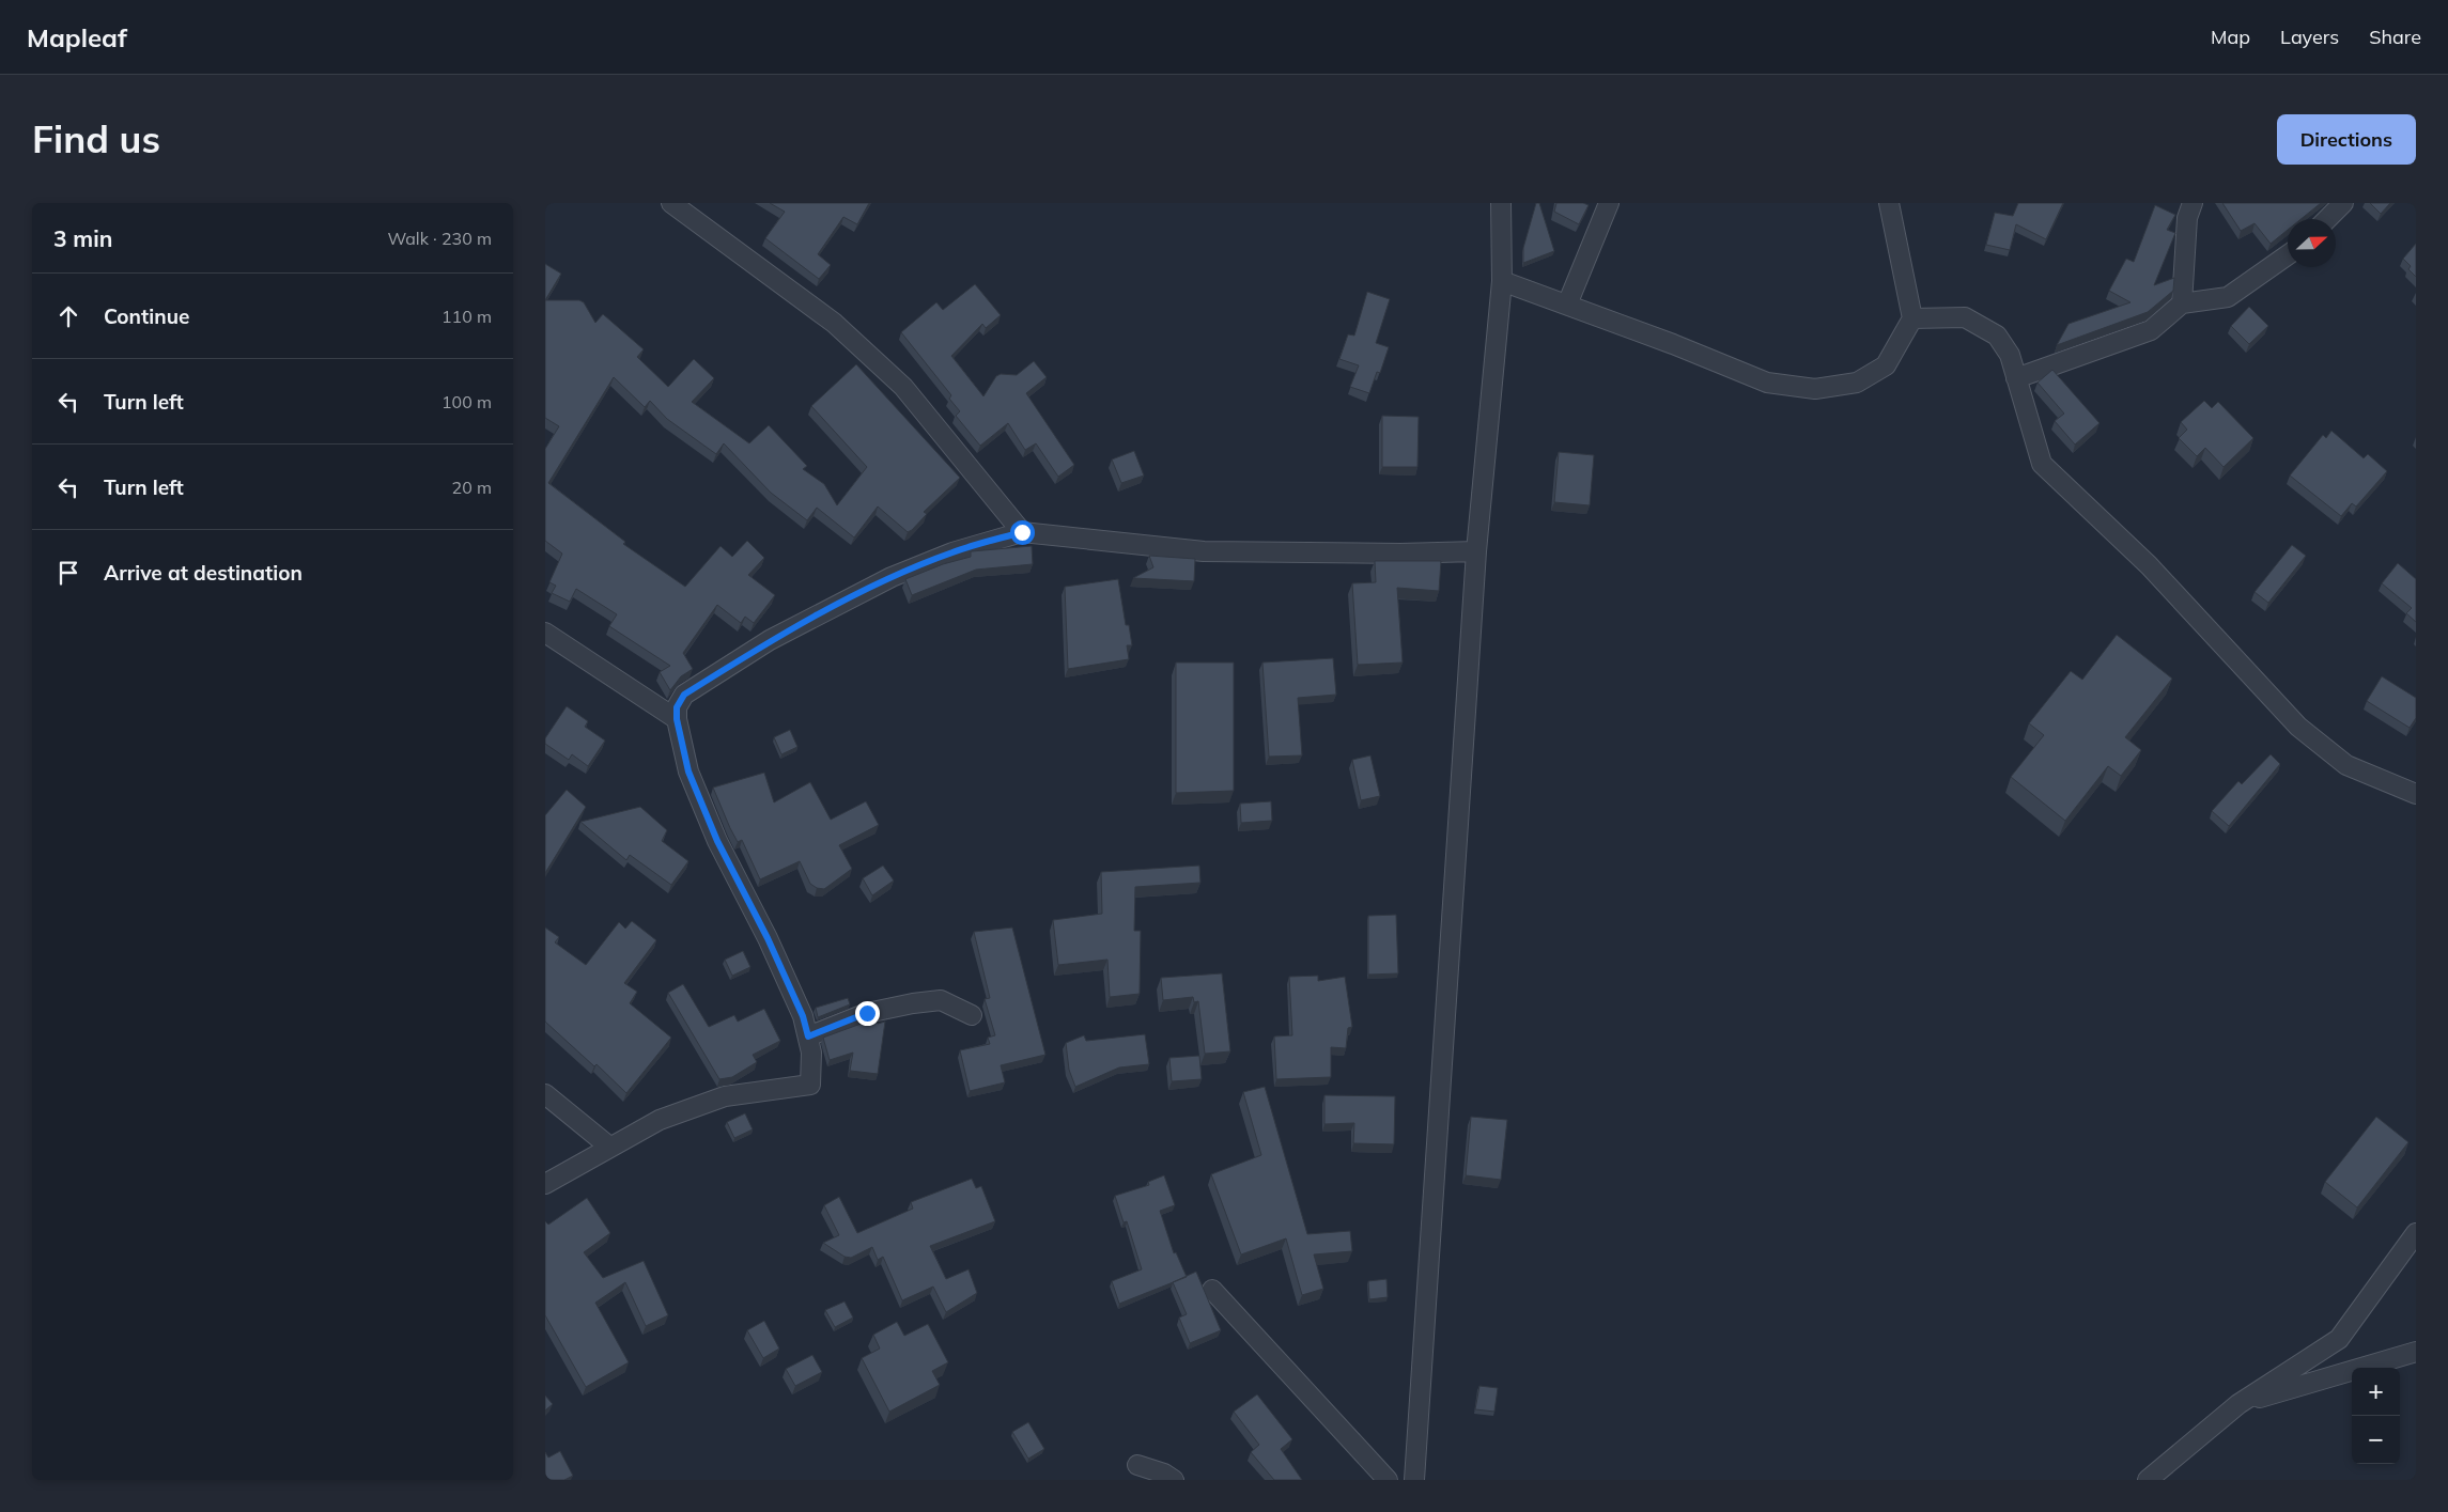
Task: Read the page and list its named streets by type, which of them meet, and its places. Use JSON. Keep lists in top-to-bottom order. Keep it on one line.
{"north":"right","page":{"header":"Mapleaf","nav":["Map","Layers","Share"],"buttons":"Directions","title":"Find us","heading":["3 min","Walk · 230 m"],"list":[["Continue","110 m"],["Turn left","100 m"],["Turn left","20 m"],"Arrive at destination"],"map_buttons":["+","−"]}}
